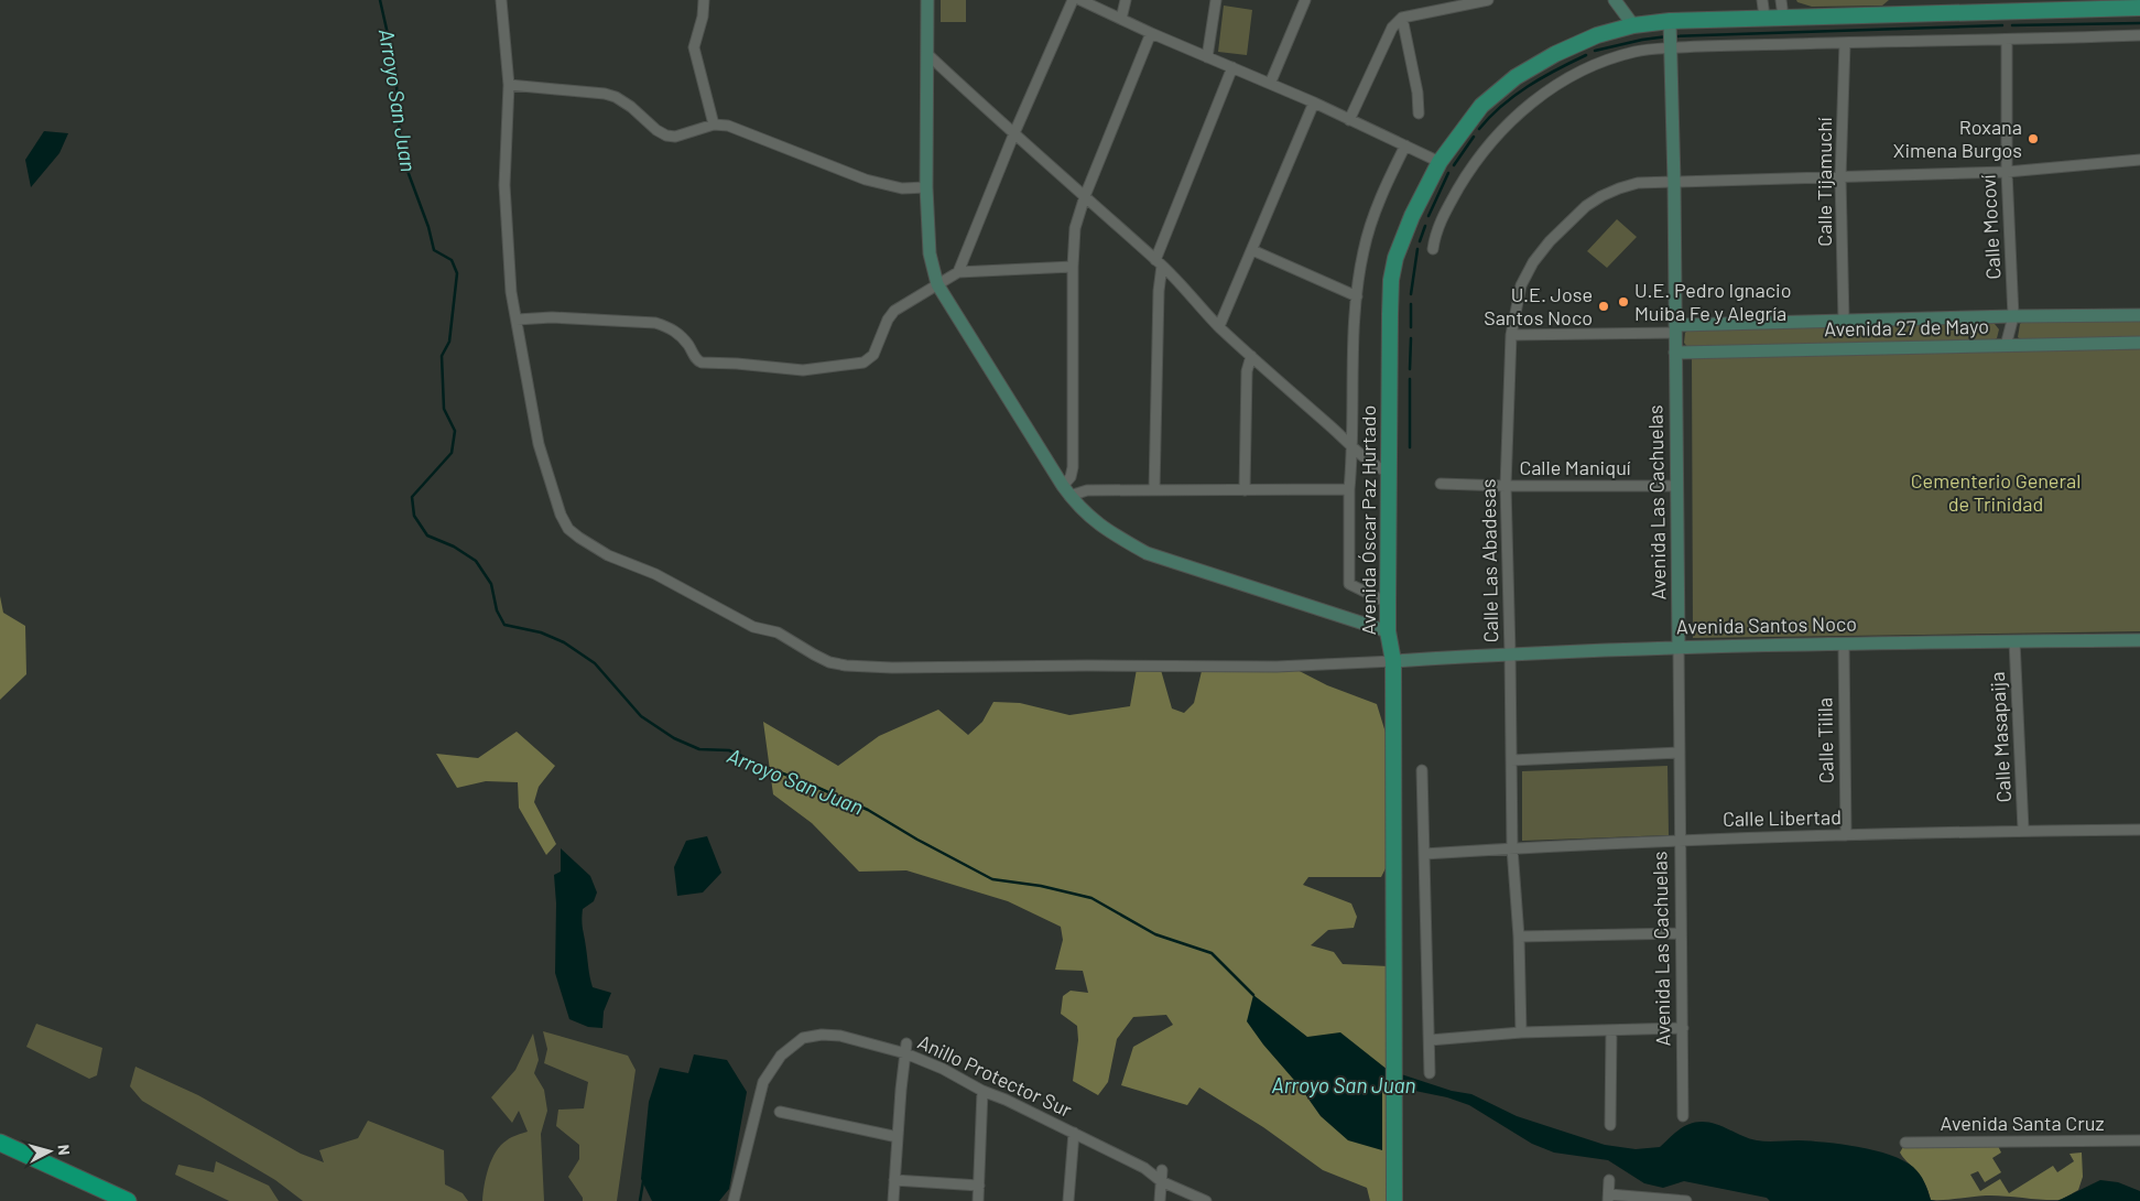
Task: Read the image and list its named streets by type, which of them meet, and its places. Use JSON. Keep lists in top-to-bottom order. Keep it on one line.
{"streets":{"main road":["Avenida Óscar Paz Hurtado"],"street":["Calle Tijamuchí","Calle Mocoví","Avenida 27 de Mayo","Calle Maniquí","Avenida Las Cachuelas","Calle Las Abadesas","Avenida Santos Noco","Calle Masapaija","Calle Tilila","Calle Libertad","Anillo Protector Sur","Avenida Santa Cruz"]},"crossings":[["Calle Tijamuchí","Avenida 27 de Mayo"],["Calle Tijamuchí","Calle Las Abadesas"],["Calle Mocoví","Avenida 27 de Mayo"],["Calle Mocoví","Calle Las Abadesas"],["Avenida 27 de Mayo","Avenida Las Cachuelas"],["Avenida 27 de Mayo","Calle Las Abadesas"],["Calle Maniquí","Avenida Las Cachuelas"],["Calle Maniquí","Calle Las Abadesas"],["Avenida Las Cachuelas","Avenida Óscar Paz Hurtado"],["Avenida Las Cachuelas","Calle Las Abadesas"],["Avenida Las Cachuelas","Avenida Santos Noco"],["Avenida Las Cachuelas","Calle Libertad"],["Avenida Óscar Paz Hurtado","Avenida Santos Noco"],["Calle Las Abadesas","Avenida Santos Noco"],["Calle Las Abadesas","Calle Libertad"],["Avenida Santos Noco","Calle Masapaija"],["Avenida Santos Noco","Calle Tilila"],["Calle Masapaija","Calle Libertad"],["Calle Tilila","Calle Libertad"]],"water":["Arroyo San Juan"],"parks":["Cementerio General de Trinidad"],"places":["Roxana Ximena Burgos","U.E. Pedro Ignacio Muiba Fe y Alegría","U.E. Jose Santos Noco"],"north":"right"}
